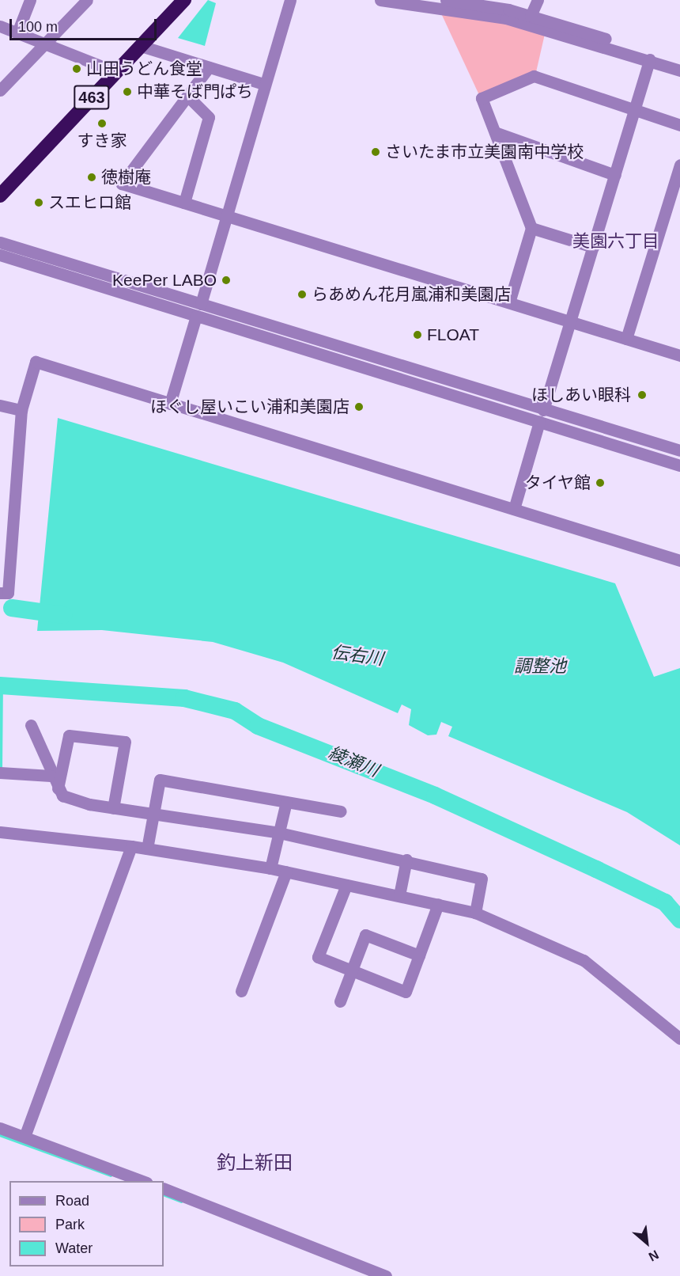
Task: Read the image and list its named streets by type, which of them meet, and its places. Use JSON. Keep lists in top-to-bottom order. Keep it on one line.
{"streets":{"highway":["463"]},"districts":["美園六丁目","釣上新田"],"water":["伝右川","調整池","綾瀬川"],"places":["山田うどん食堂","中華そば門ぱち","すき家","さいたま市立美園南中学校","徳樹庵","スエヒロ館","KeePer LABO","らあめん花月嵐浦和美園店","FLOAT","ほしあい眼科","ほぐし屋いこい浦和美園店","タイヤ館"],"legend":["Road","Park","Water"],"scale_bar":"100 m","north":"bottom right"}
